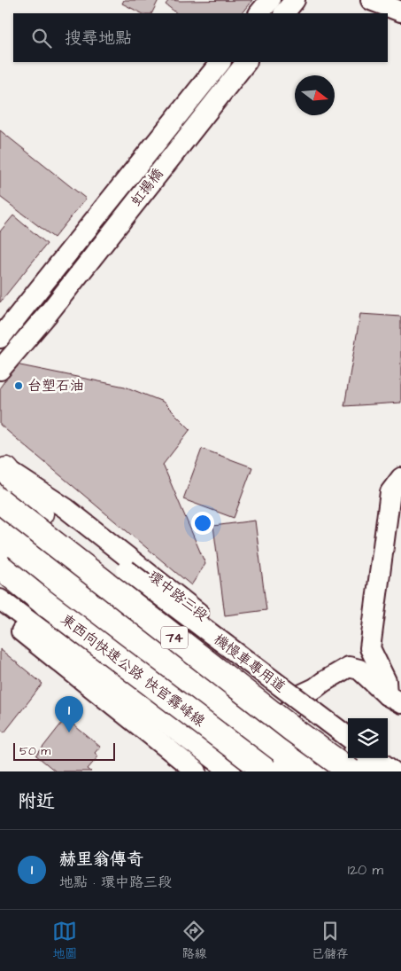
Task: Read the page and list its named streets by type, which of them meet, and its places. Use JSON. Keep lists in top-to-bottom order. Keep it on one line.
{"streets":{"highway":["74","東西向快速公路 快官霧峰線"],"street":["虹揚橋","環中路三段","機慢車專用道"]},"crossings":[["環中路三段","74"],["環中路三段","機慢車專用道"]],"places":["台塑石油"],"scale_bar":"50 m","north":"right","page":{"search":"搜尋地點","pins":"1","scale":"50 m","heading":"附近","list":[{"mark":"1","name":"赫里翁傳奇","note":"地點 · 環中路三段","value":"120 m"}],"nav":["地圖","路線","已儲存"]}}
